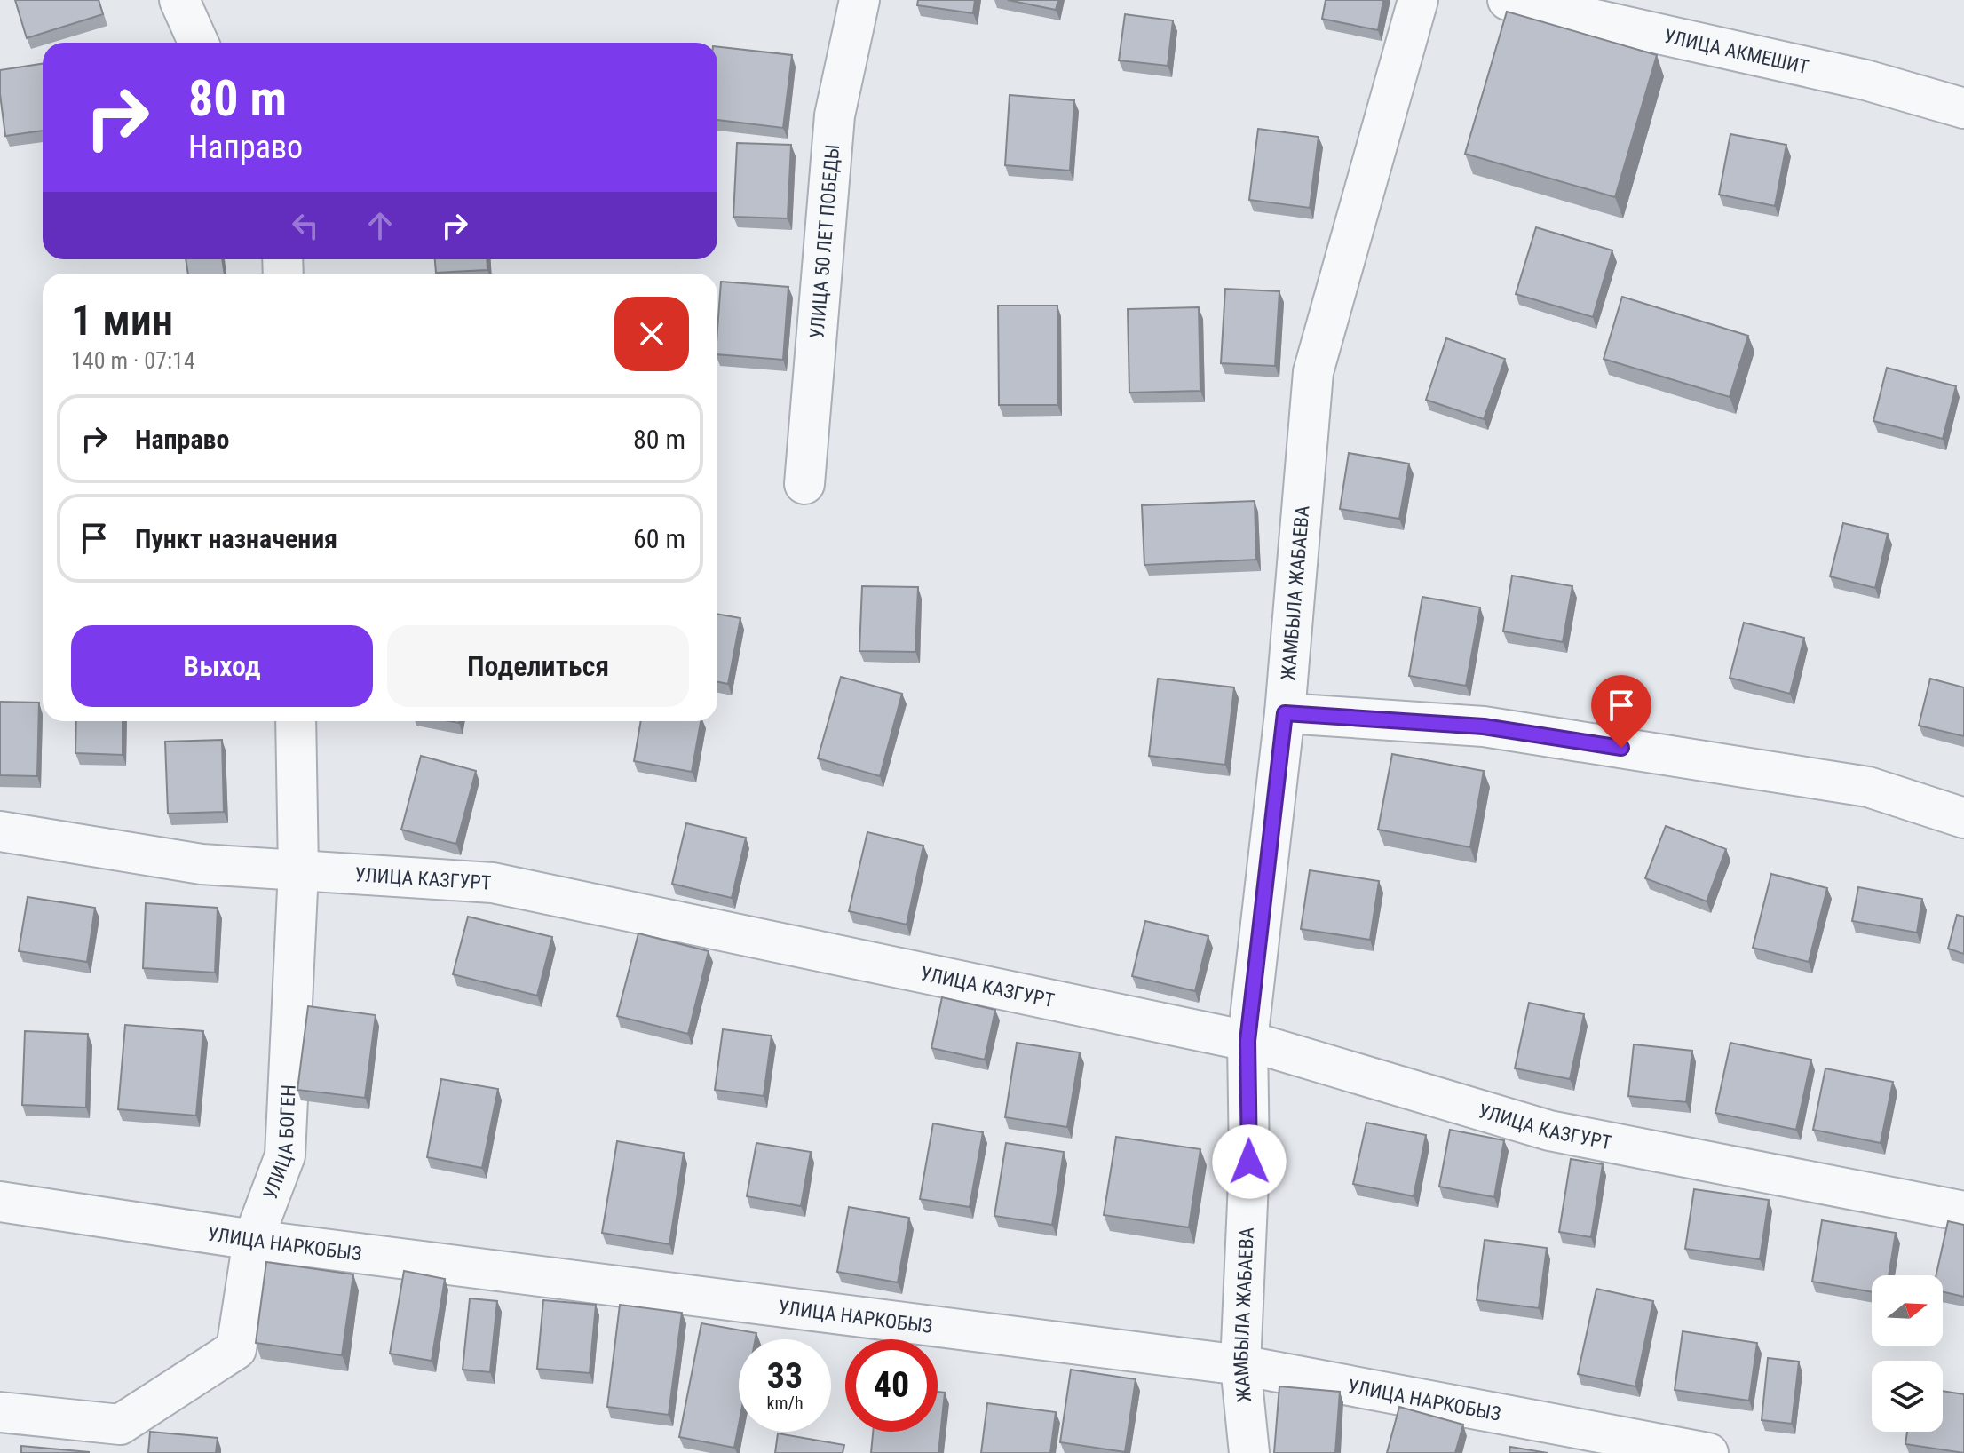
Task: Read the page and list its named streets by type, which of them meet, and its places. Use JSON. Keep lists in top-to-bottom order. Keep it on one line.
{"streets":{"street":["УЛИЦА АКМЕШИТ","УЛИЦА 50 ЛЕТ ПОБЕДЫ","ЖАМБЫЛА ЖАБАЕВА","УЛИЦА КАЗГУРТ","УЛИЦА БОГЕН","УЛИЦА НАРКОБЫЗ"]},"crossings":[["ЖАМБЫЛА ЖАБАЕВА","УЛИЦА КАЗГУРТ"],["ЖАМБЫЛА ЖАБАЕВА","УЛИЦА НАРКОБЫЗ"],["УЛИЦА КАЗГУРТ","УЛИЦА БОГЕН"],["УЛИЦА БОГЕН","УЛИЦА НАРКОБЫЗ"]],"north":"right","page":{"turn":["80 m","Направо"],"heading":["1 мин","140 m · 07:14"],"list":[{"name":"Направо","value":"80 m"},{"name":"Пункт назначения","value":"60 m"}],"buttons":["Выход","Поделиться"],"speed":"33 km/h","limit":"40"}}
